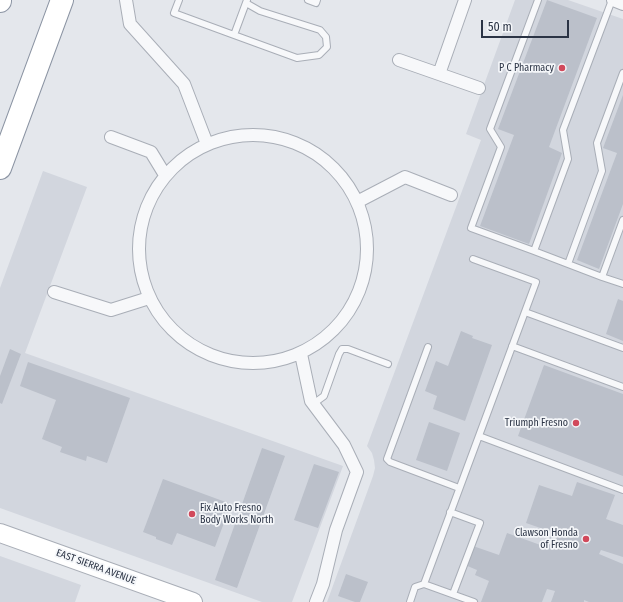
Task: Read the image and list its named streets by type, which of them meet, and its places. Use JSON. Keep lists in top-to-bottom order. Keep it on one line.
{"streets":{"main road":["EAST SIERRA AVENUE"]},"places":["P C Pharmacy","Triumph Fresno","Fix Auto Fresno Body Works North","Clawson Honda of Fresno"],"scale_bar":"50 m"}
